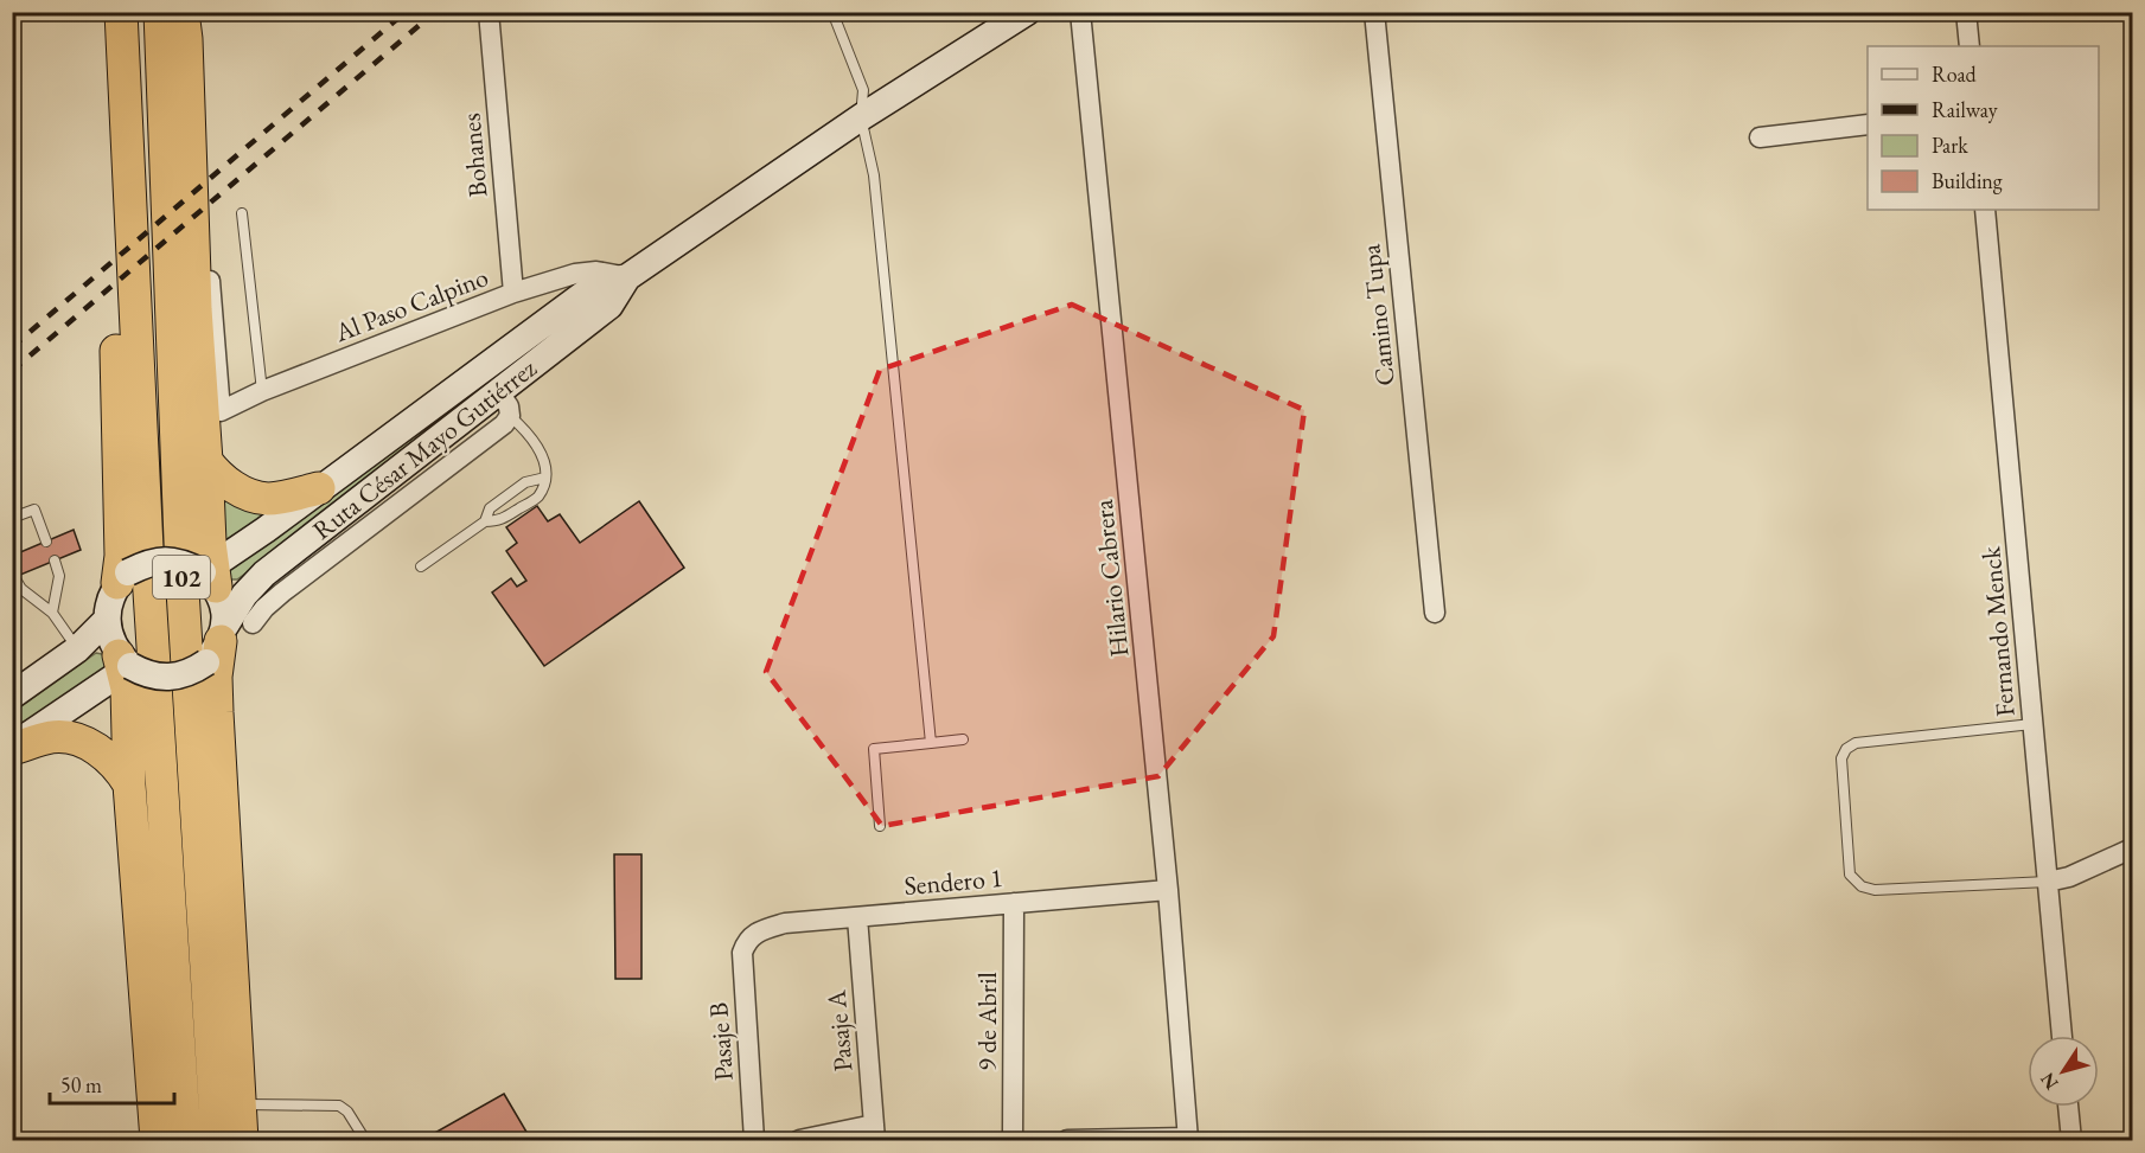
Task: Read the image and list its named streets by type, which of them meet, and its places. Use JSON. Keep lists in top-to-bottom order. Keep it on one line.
{"streets":{"highway":["102"],"main road":["Ruta César Mayo Gutiérrez"],"street":["Bohanes","Al Paso Calpino","Camino Tupa","Hilario Cabrera","Fernando Menck","Sendero 1","9 de Abril","Pasaje A","Pasaje B"]},"crossings":[["Bohanes","Al Paso Calpino"],["Al Paso Calpino","Ruta César Mayo Gutiérrez"],["Hilario Cabrera","Sendero 1"],["Sendero 1","9 de Abril"],["Sendero 1","Pasaje A"],["Sendero 1","Pasaje B"]],"legend":["Road","Railway","Park","Building"],"scale_bar":"50 m","north":"bottom left"}
